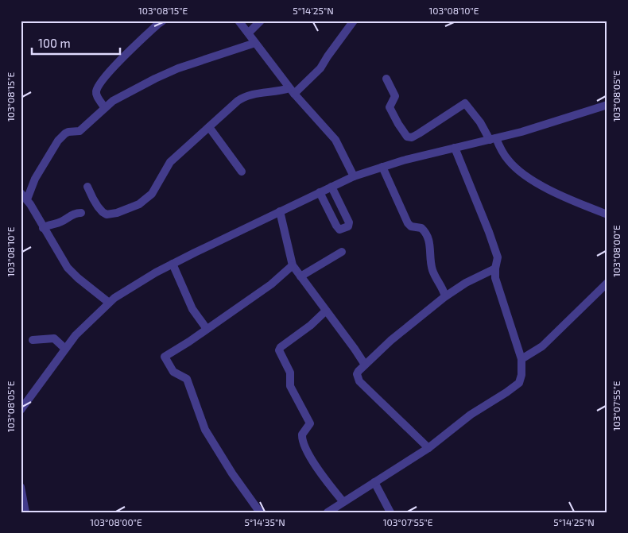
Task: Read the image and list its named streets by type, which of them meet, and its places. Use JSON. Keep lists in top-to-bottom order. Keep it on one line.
{"scale_bar":"100 m","coordinates":["103°08'15\"E","5°14'25\"N","103°08'10\"E","103°08'05\"E","103°08'00\"E","103°07'55\"E","5°14'35\"N"]}
